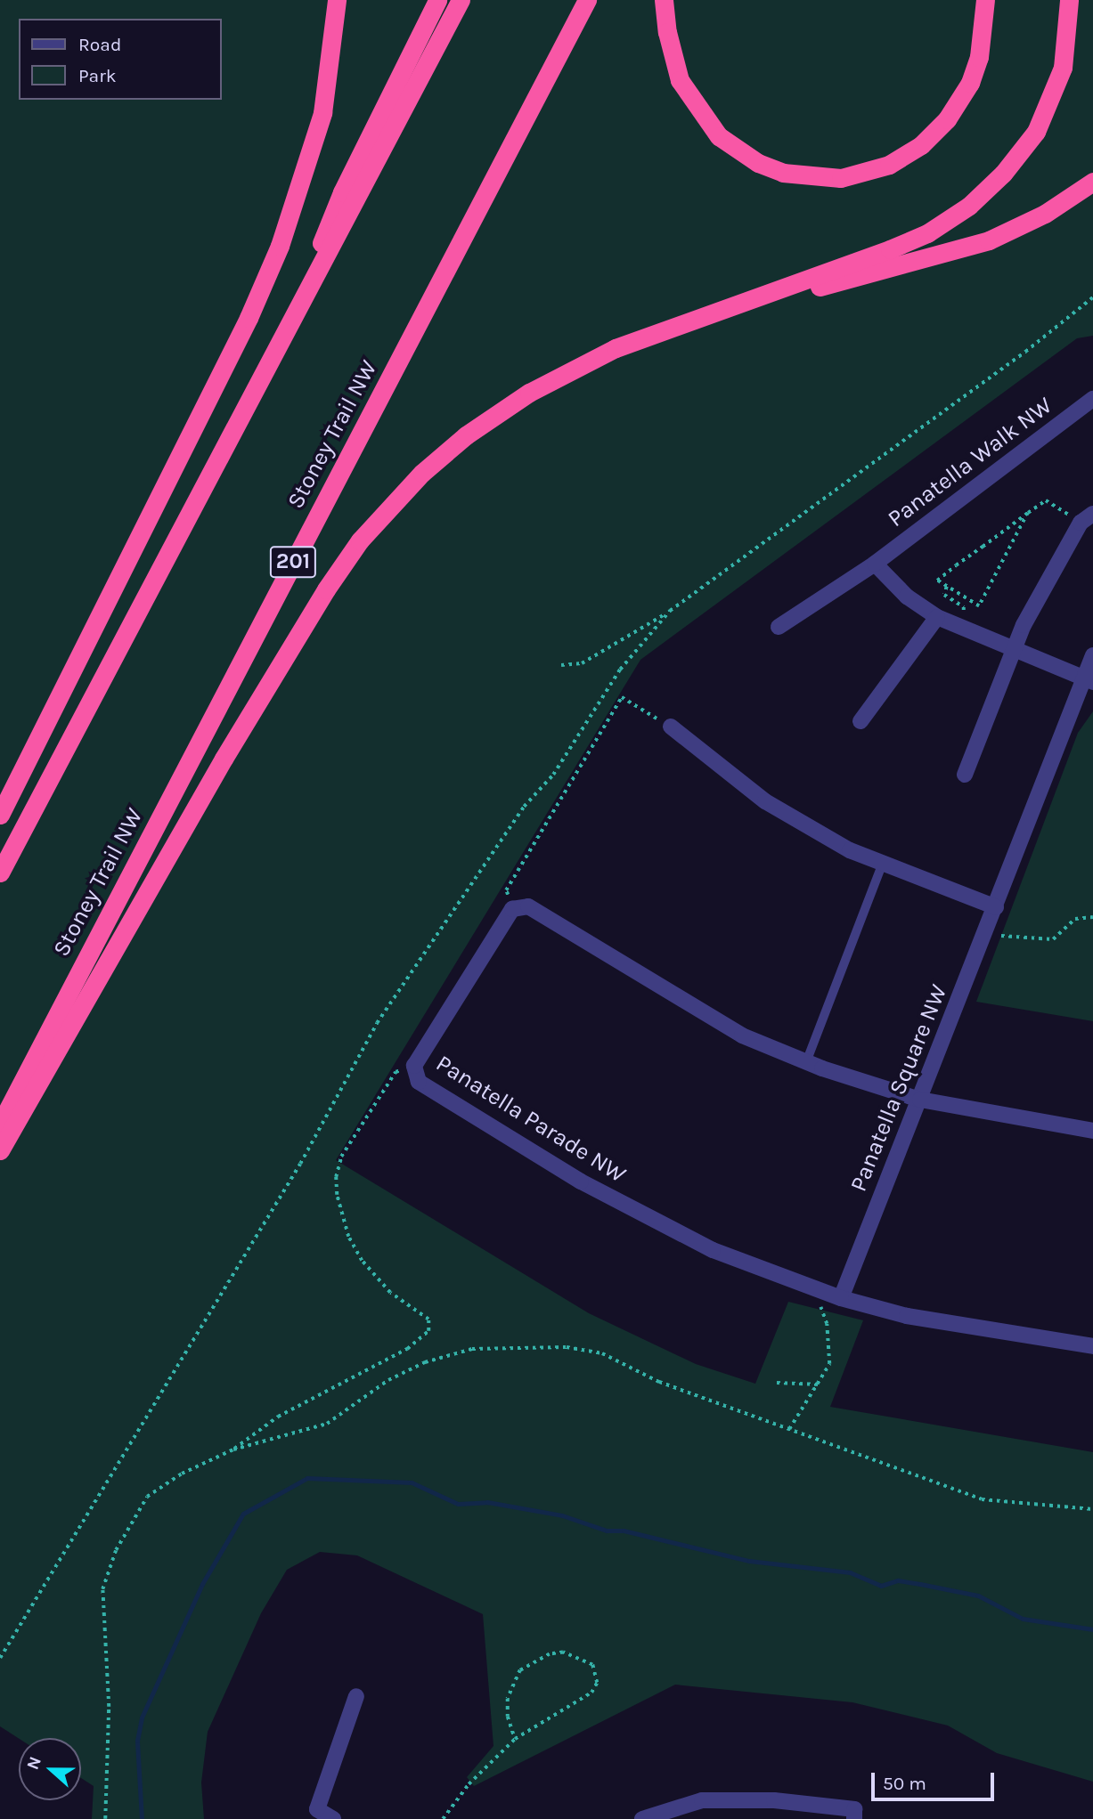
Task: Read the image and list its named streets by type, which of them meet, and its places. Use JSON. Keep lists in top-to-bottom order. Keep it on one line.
{"streets":{"highway":["Stoney Trail NW","201"],"street":["Panatella Walk NW","Panatella Square NW","Panatella Parade NW"]},"crossings":[["Panatella Square NW","Panatella Parade NW"]],"legend":["Road","Park"],"scale_bar":"50 m","north":"left"}
